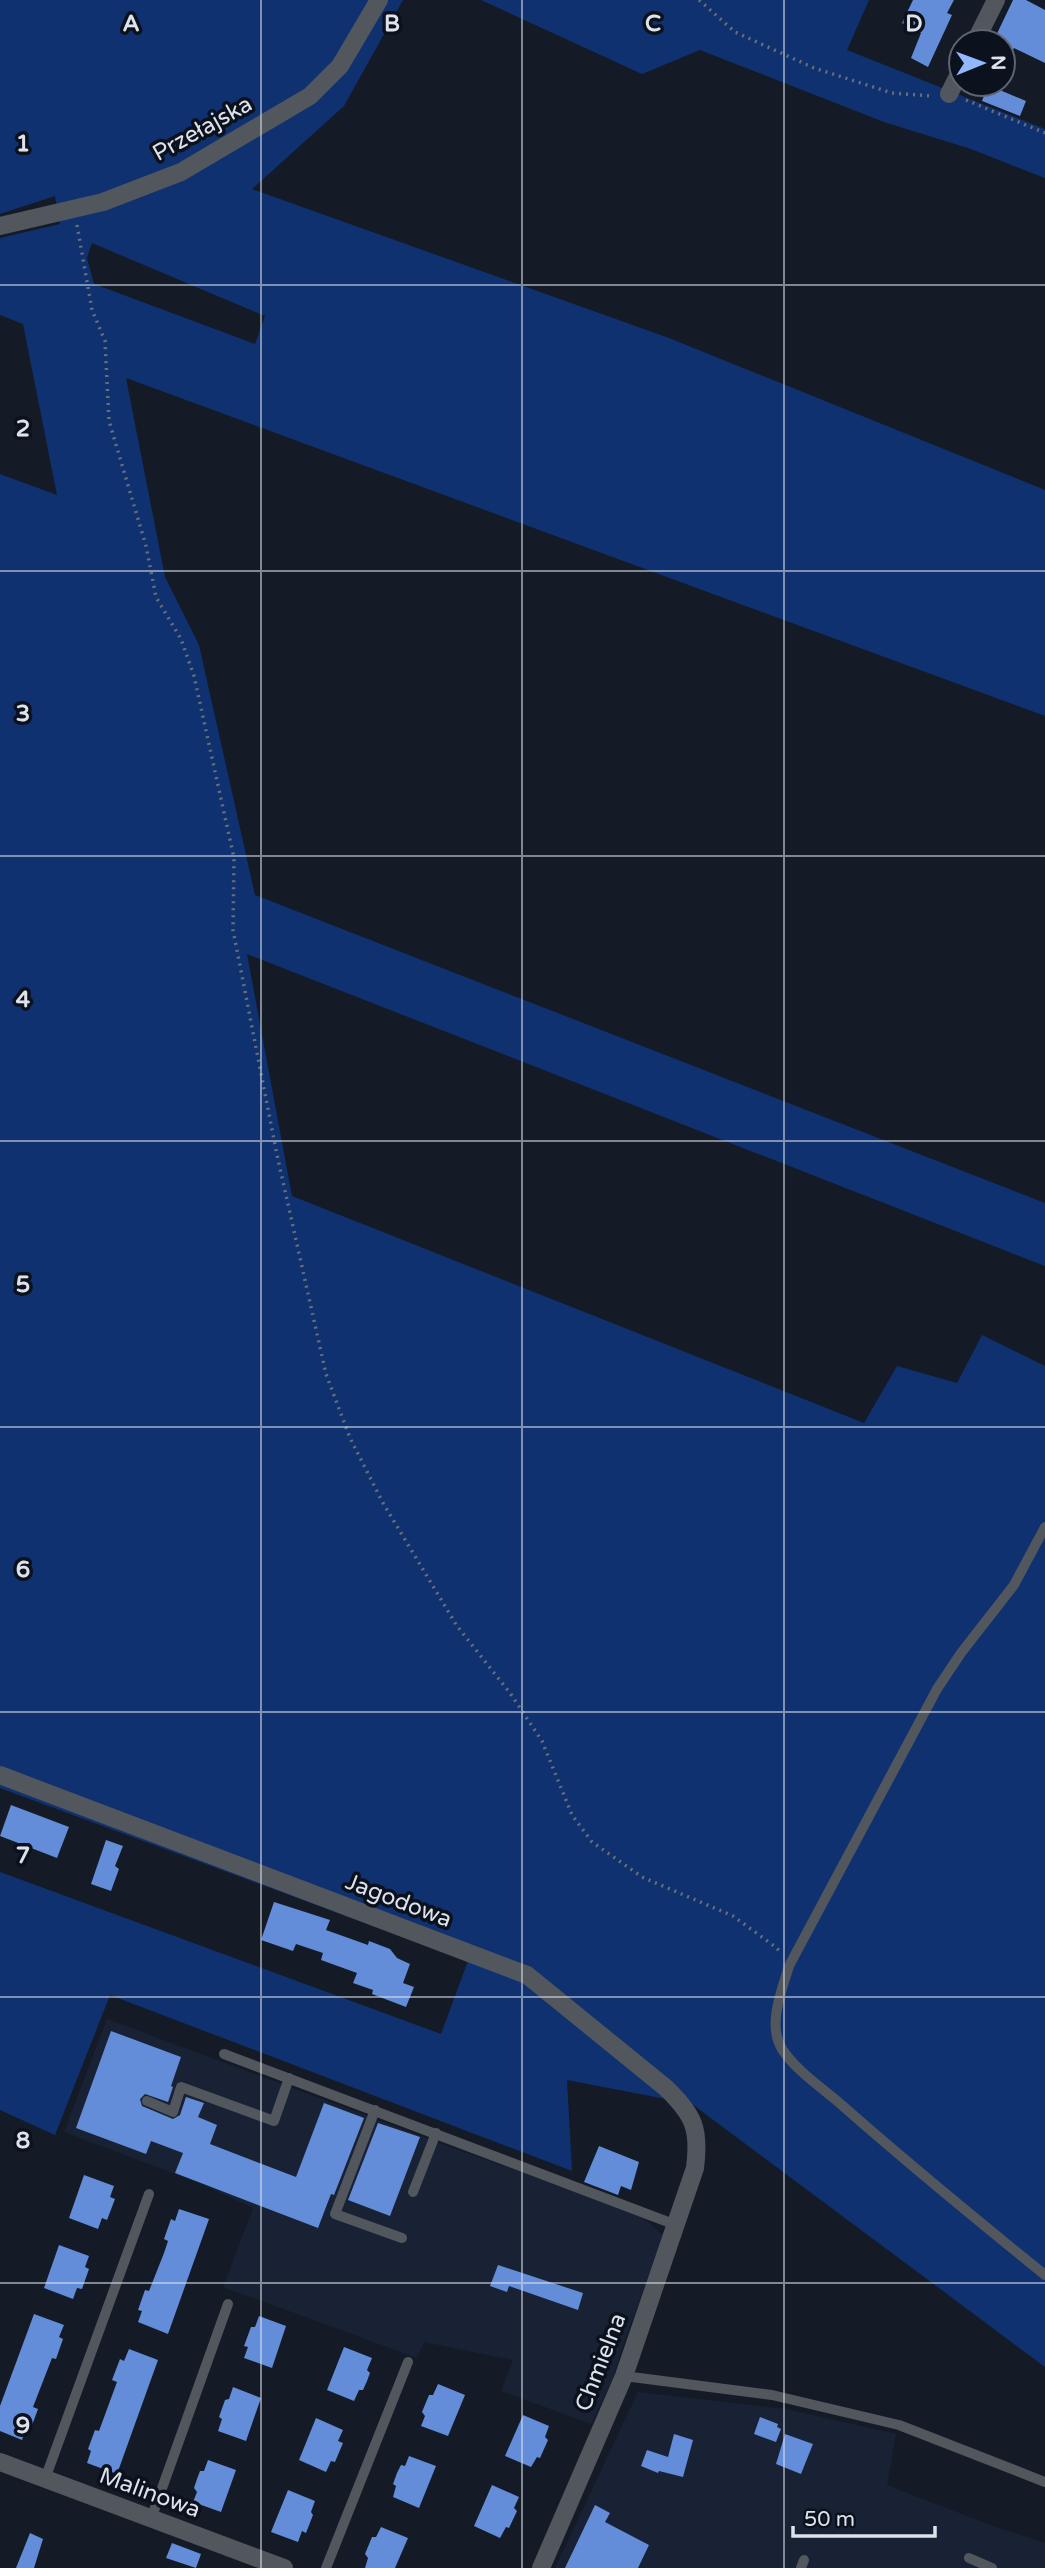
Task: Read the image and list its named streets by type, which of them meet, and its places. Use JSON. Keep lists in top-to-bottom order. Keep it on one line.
{"streets":{"street":["Przełajska","Jagodowa","Chmielna","Malinowa"]},"crossings":[["Jagodowa","Chmielna"]],"scale_bar":"50 m","north":"right","grid":{"columns":["A","B","C","D"],"rows":["1","2","3","4","5","6","7","8","9"]}}
